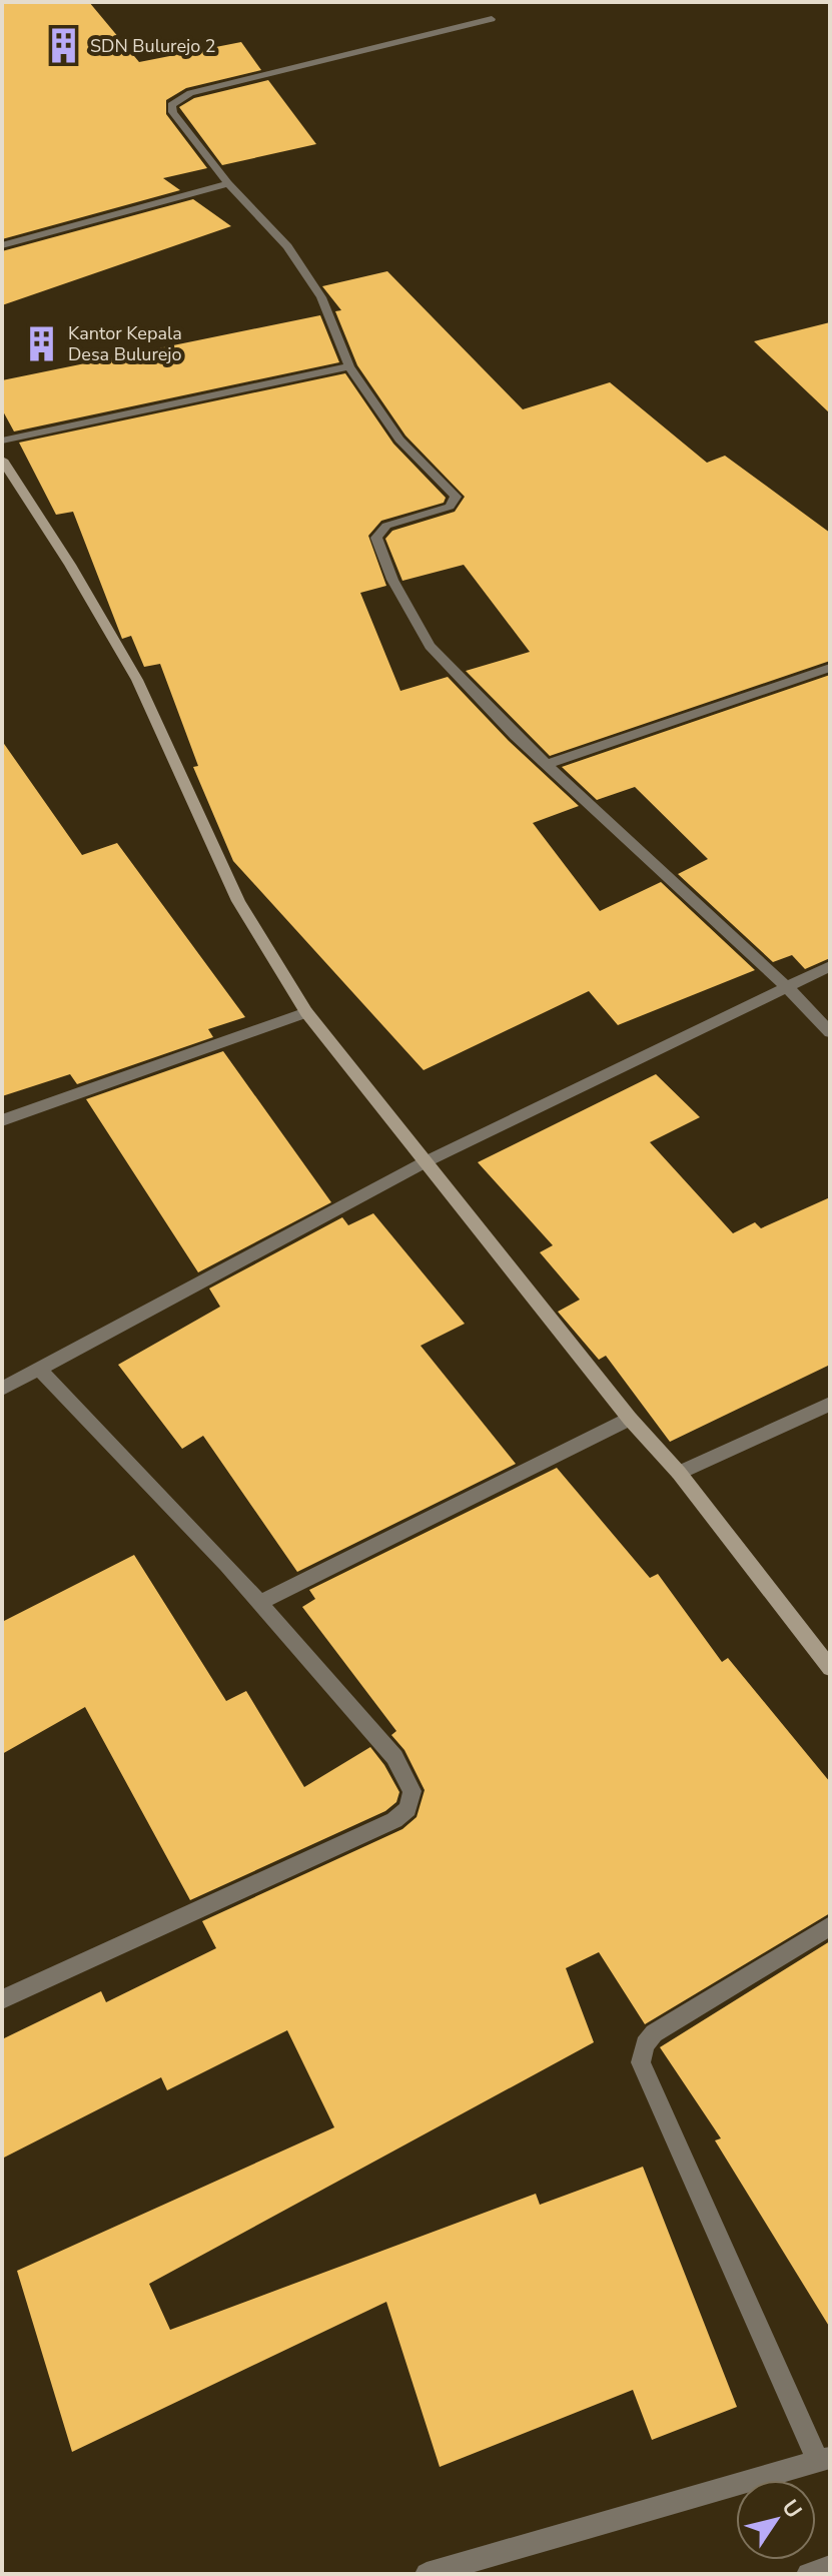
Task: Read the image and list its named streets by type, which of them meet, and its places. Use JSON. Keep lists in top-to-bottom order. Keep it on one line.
{"places":{"building":["SDN Bulurejo 2","Kantor Kepala Desa Bulurejo"]},"north":"top right"}
